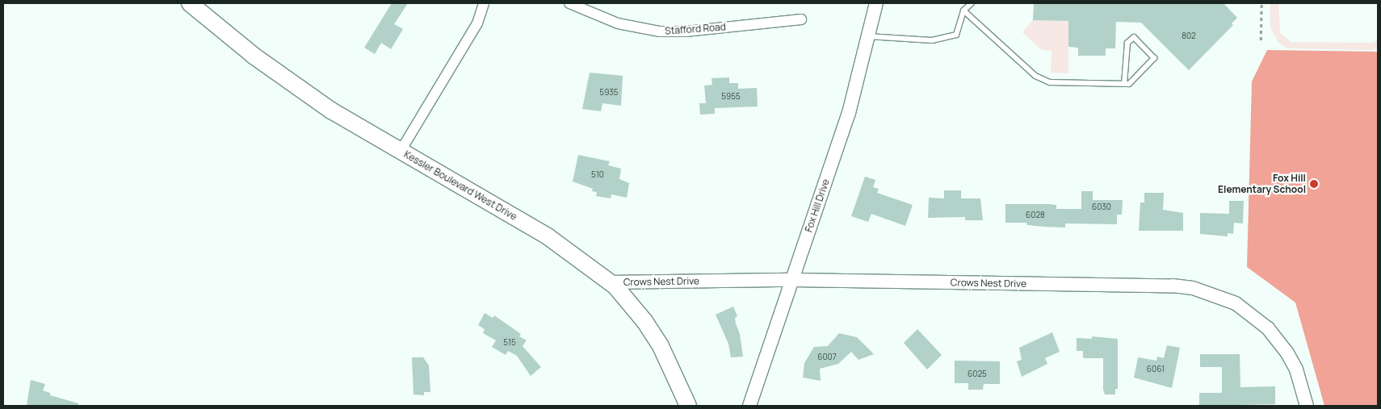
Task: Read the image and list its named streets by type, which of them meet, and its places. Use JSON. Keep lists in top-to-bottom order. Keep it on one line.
{"streets":{"main road":["Kessler Boulevard West Drive"],"street":["Stafford Road","Fox Hill Drive","Crows Nest Drive"]},"crossings":[["Kessler Boulevard West Drive","Crows Nest Drive"],["Fox Hill Drive","Crows Nest Drive"]],"places":["Fox Hill Elementary School"],"house_numbers":["802","5935","5955","510","6030","6028","515","6007","6061","6025"]}
